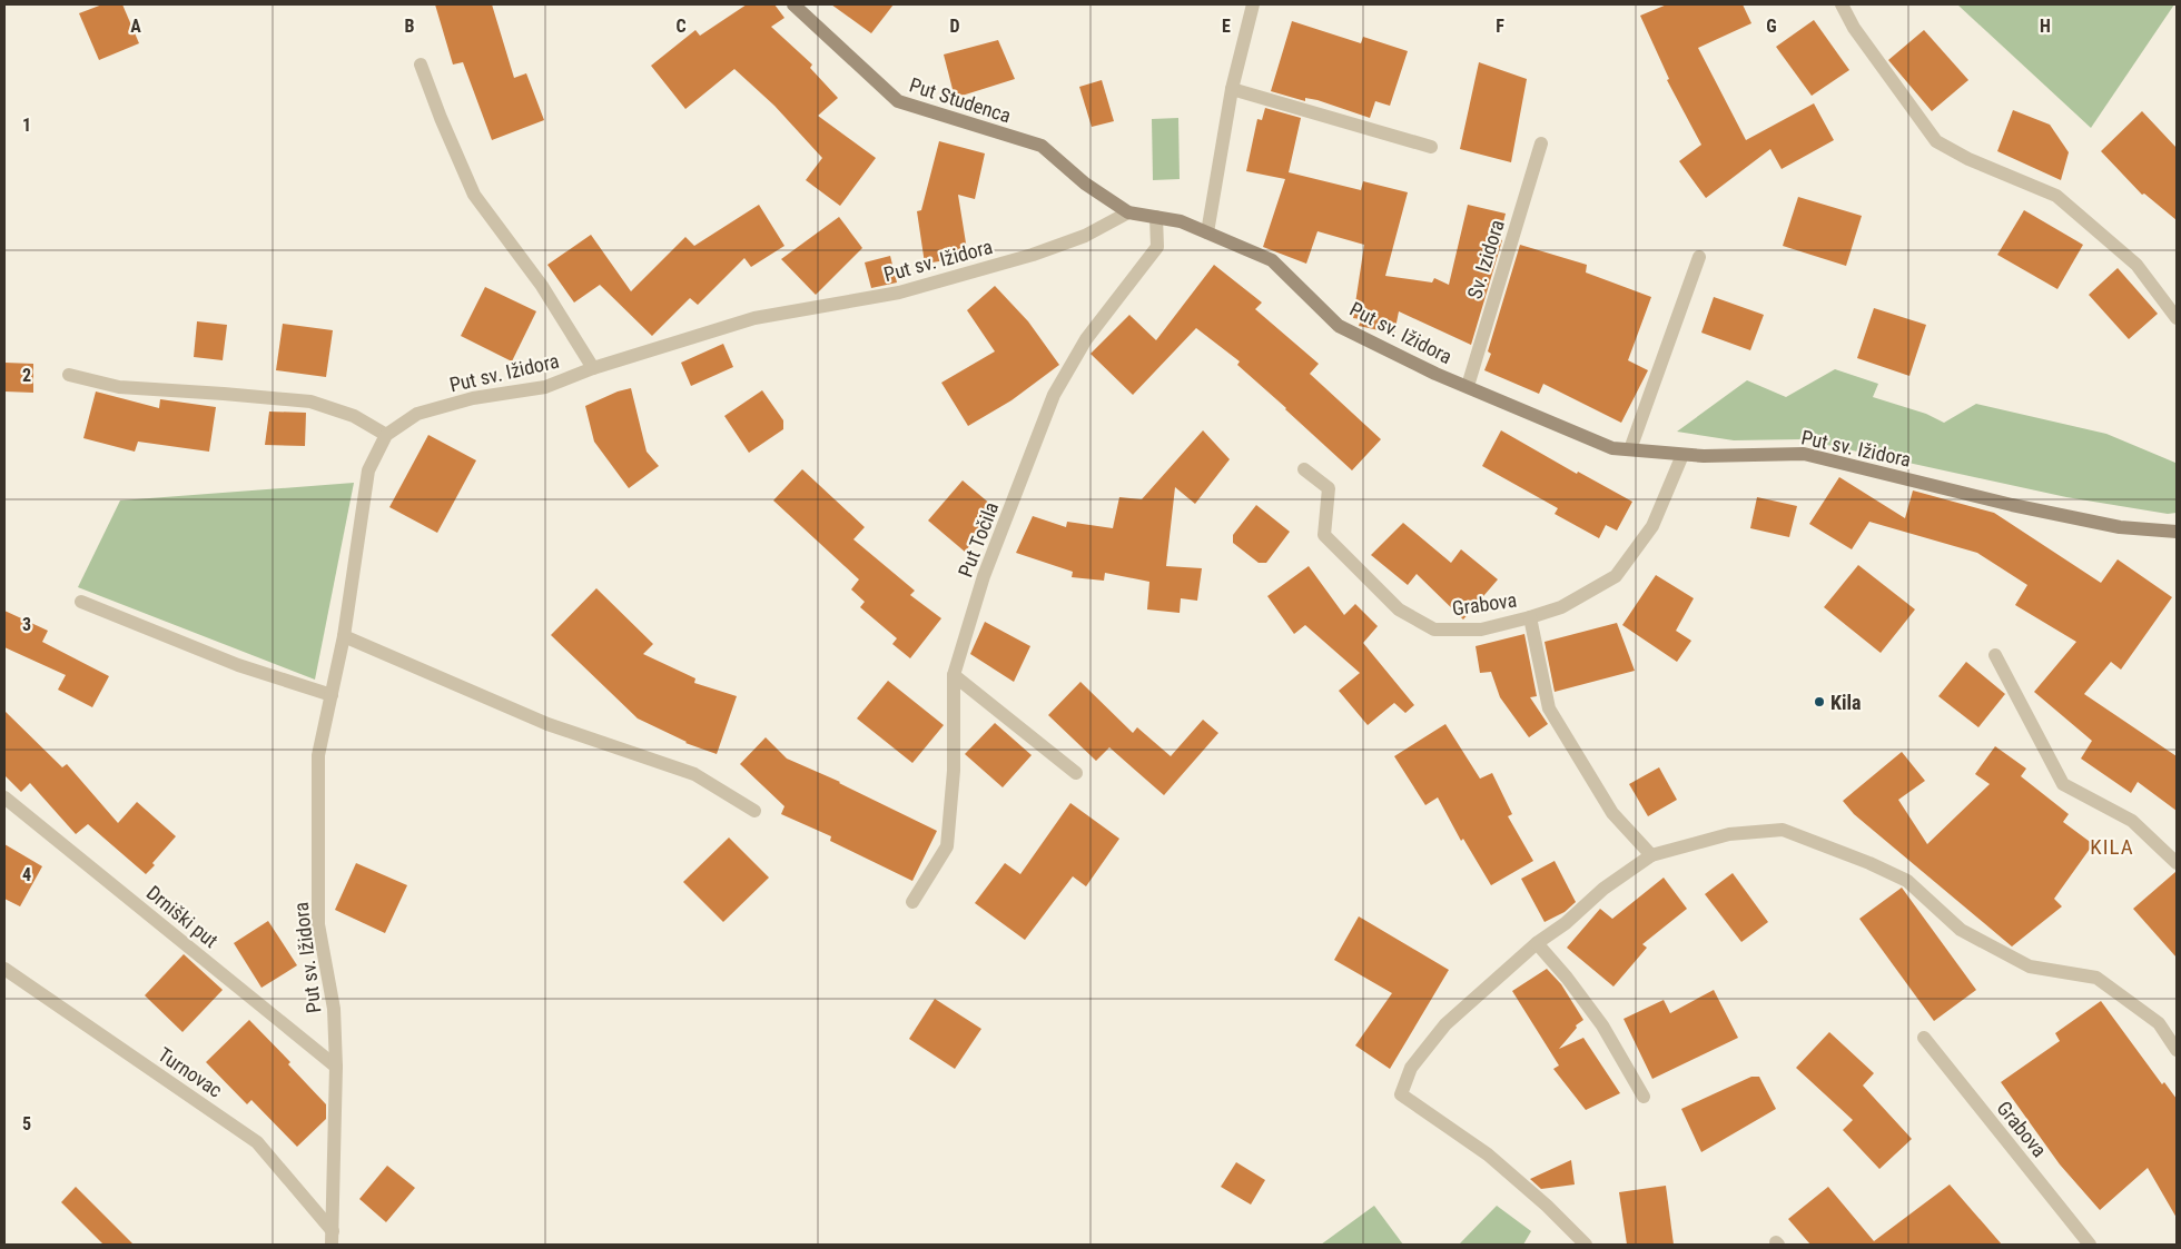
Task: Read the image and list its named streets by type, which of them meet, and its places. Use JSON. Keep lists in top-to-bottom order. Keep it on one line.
{"streets":{"street":["Put Studenca","Sv. Izidora","Put sv. Ižidora","Put Točila","Grabova","Drniški put","Turnovac"]},"crossings":[["Put Studenca","Put sv. Ižidora"],["Sv. Izidora","Put sv. Ižidora"],["Put sv. Ižidora","Put Točila"],["Put sv. Ižidora","Grabova"],["Put sv. Ižidora","Drniški put"],["Put sv. Ižidora","Turnovac"]],"districts":["KILA"],"places":["Kila"],"grid":{"columns":["A","B","C","D","E","F","G","H"],"rows":["1","2","3","4","5"]}}
